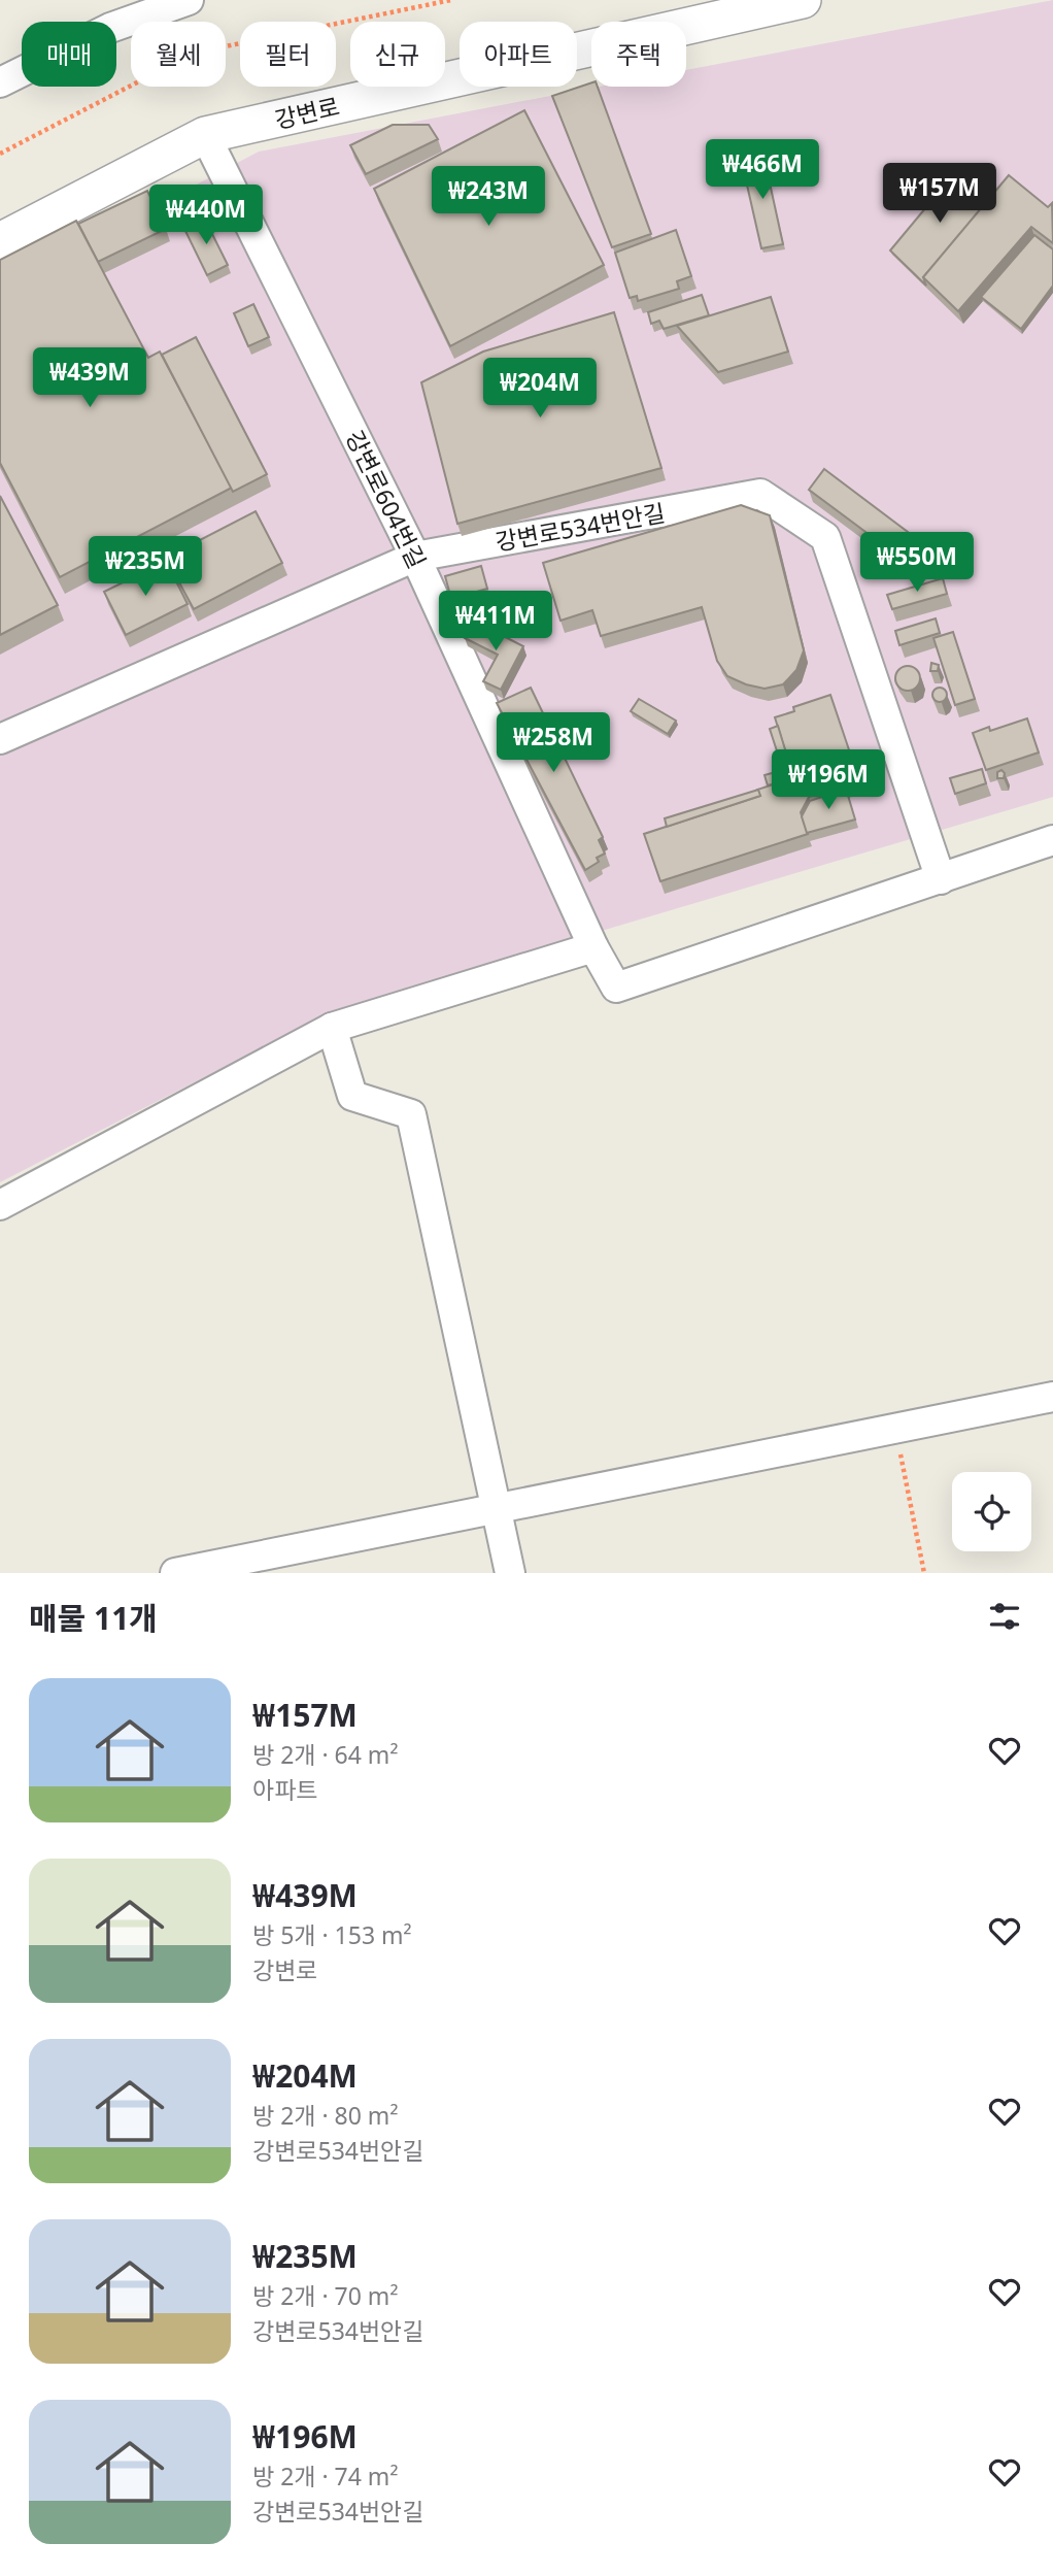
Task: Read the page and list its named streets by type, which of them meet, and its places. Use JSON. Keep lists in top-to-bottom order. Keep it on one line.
{"streets":{"street":["강변로","강변로604번길","강변로534번안길"]},"crossings":[["강변로","강변로604번길"],["강변로604번길","강변로534번안길"]],"page":{"chip":["매매","월세","필터","신규","아파트","주택"],"price":["₩466M","₩157M","₩243M","₩440M","₩439M","₩204M","₩550M","₩235M","₩411M","₩258M","₩196M"],"heading":"매물 11개","list":[{"name":"₩157M","note":"방 2개 · 64 m² · 아파트"},{"name":"₩439M","note":"방 5개 · 153 m² · 강변로"},{"name":"₩204M","note":"방 2개 · 80 m² · 강변로534번안길"},{"name":"₩235M","note":"방 2개 · 70 m² · 강변로534번안길"},{"name":"₩196M","note":"방 2개 · 74 m² · 강변로534번안길"}]}}
